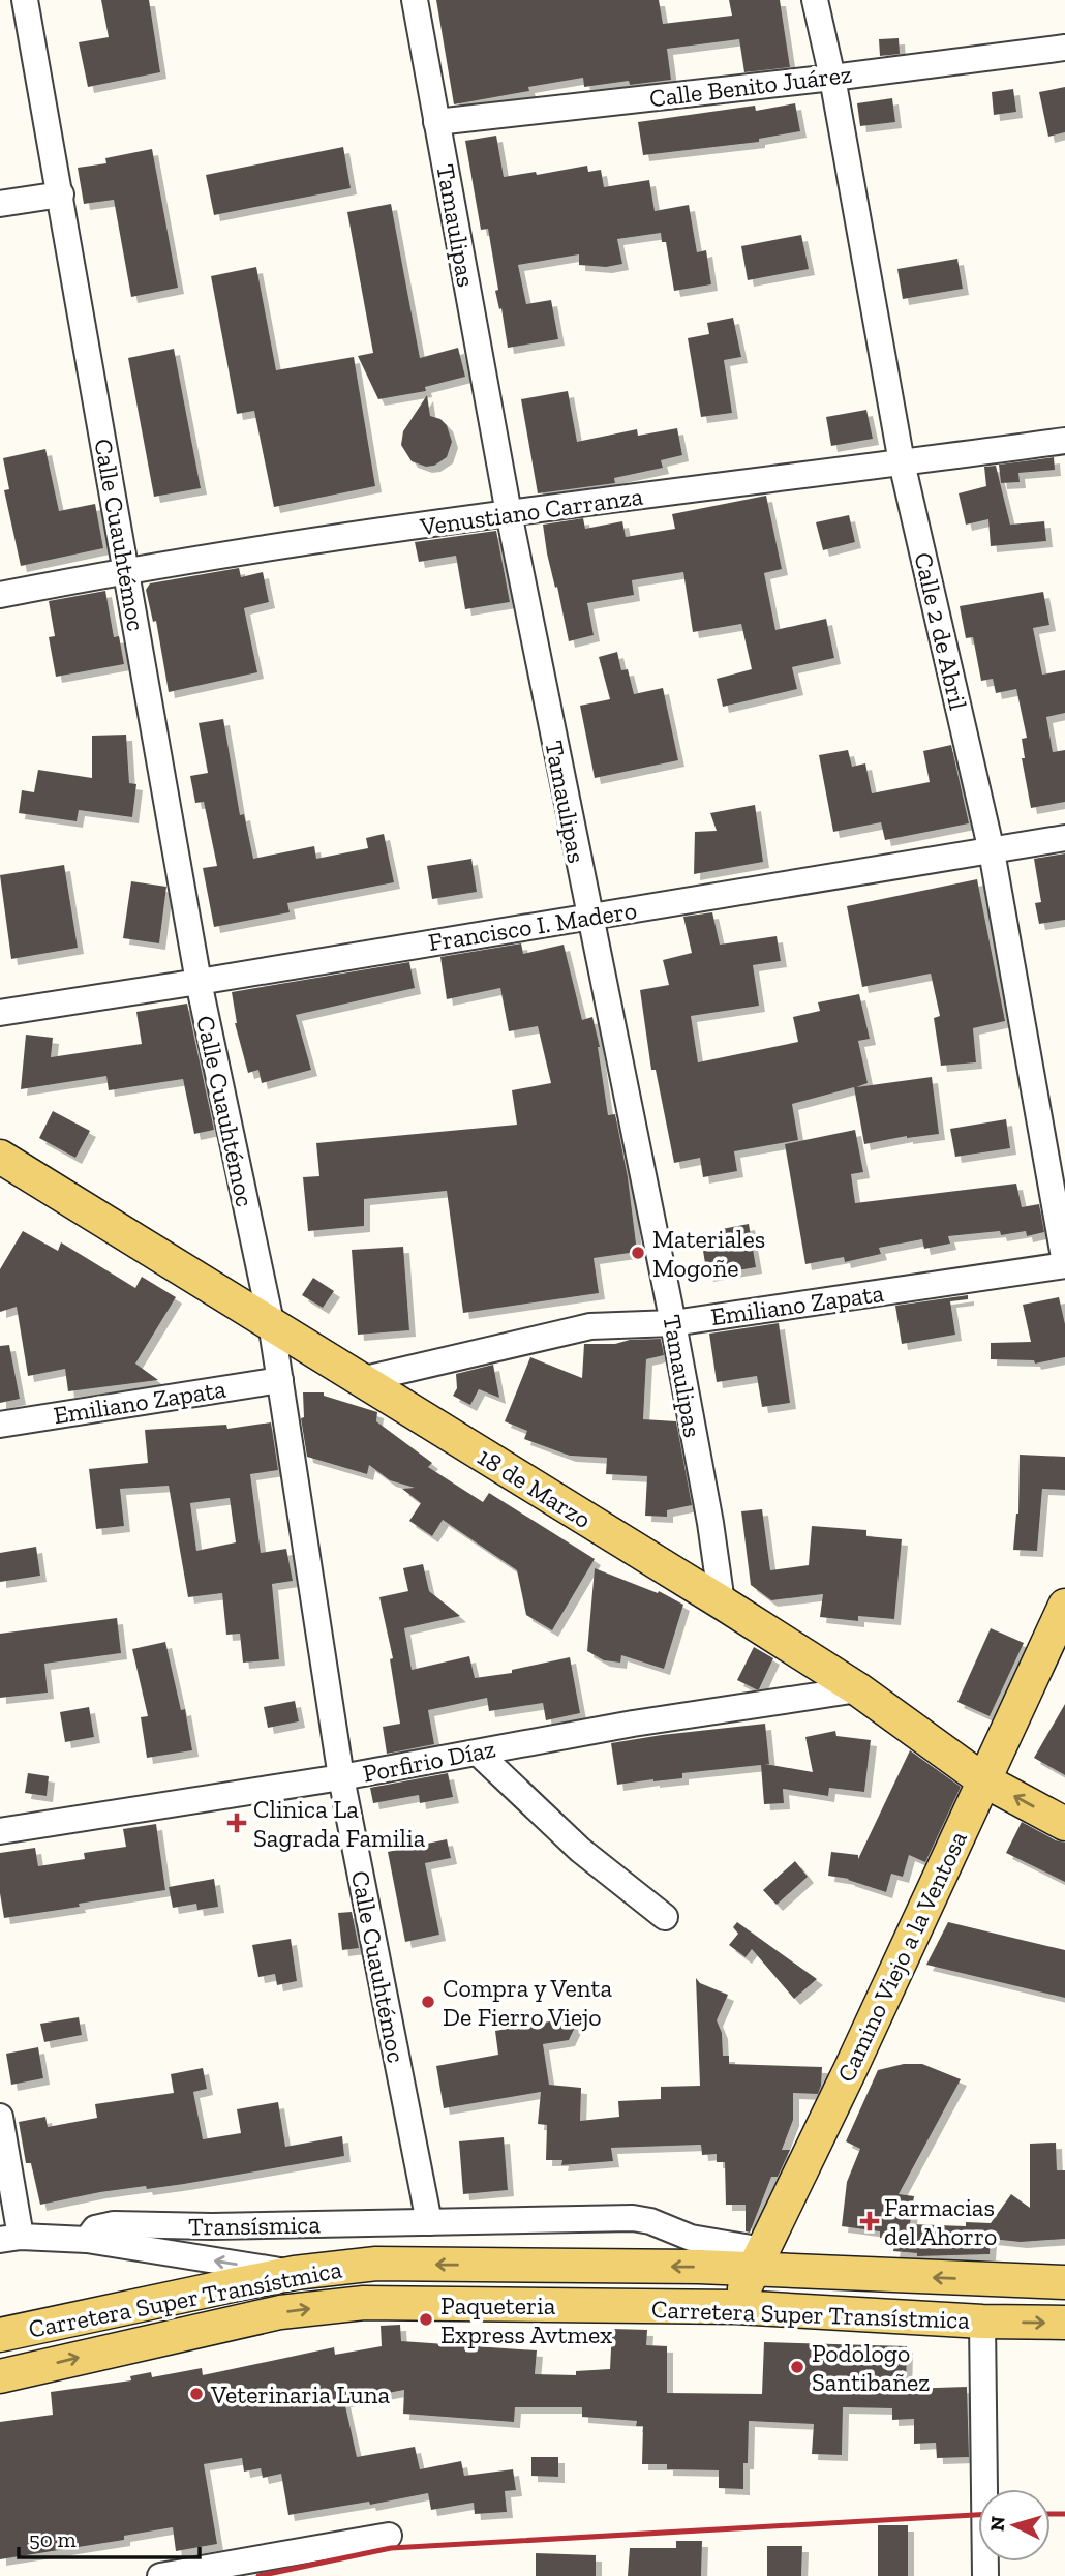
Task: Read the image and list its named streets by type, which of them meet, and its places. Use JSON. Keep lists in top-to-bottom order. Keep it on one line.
{"streets":{"main road":["18 de Marzo","Camino Viejo a la Ventosa","Carretera Super Transístmica"],"street":["Calle Benito Juárez","Tamaulipas","Venustiano Carranza","Calle Cuauhtémoc","Calle 2 de Abril","Francisco I. Madero","Emiliano Zapata","Porfirio Díaz","Transísmica"]},"crossings":[["Calle Benito Juárez","Tamaulipas"],["Calle Benito Juárez","Calle 2 de Abril"],["Tamaulipas","Venustiano Carranza"],["Tamaulipas","Francisco I. Madero"],["Tamaulipas","Emiliano Zapata"],["Tamaulipas","18 de Marzo"],["Venustiano Carranza","Calle Cuauhtémoc"],["Venustiano Carranza","Calle 2 de Abril"],["Calle Cuauhtémoc","Francisco I. Madero"],["Calle Cuauhtémoc","Emiliano Zapata"],["Calle Cuauhtémoc","18 de Marzo"],["Calle Cuauhtémoc","Porfirio Díaz"],["Calle Cuauhtémoc","Transísmica"],["Calle 2 de Abril","Francisco I. Madero"],["Calle 2 de Abril","Emiliano Zapata"],["Emiliano Zapata","18 de Marzo"],["18 de Marzo","Porfirio Díaz"],["18 de Marzo","Camino Viejo a la Ventosa"],["Camino Viejo a la Ventosa","Transísmica"],["Camino Viejo a la Ventosa","Carretera Super Transístmica"],["Transísmica","Carretera Super Transístmica"]],"places":{"other":["Materiales Mogoñe","Compra y Venta De Fierro Viejo","Paqueteria Express Avtmex","Podologo Santibañez","Veterinaria Luna"],"health":["Clinica La Sagrada Familia","Farmacias del Ahorro"]},"scale_bar":"50 m","north":"left"}
